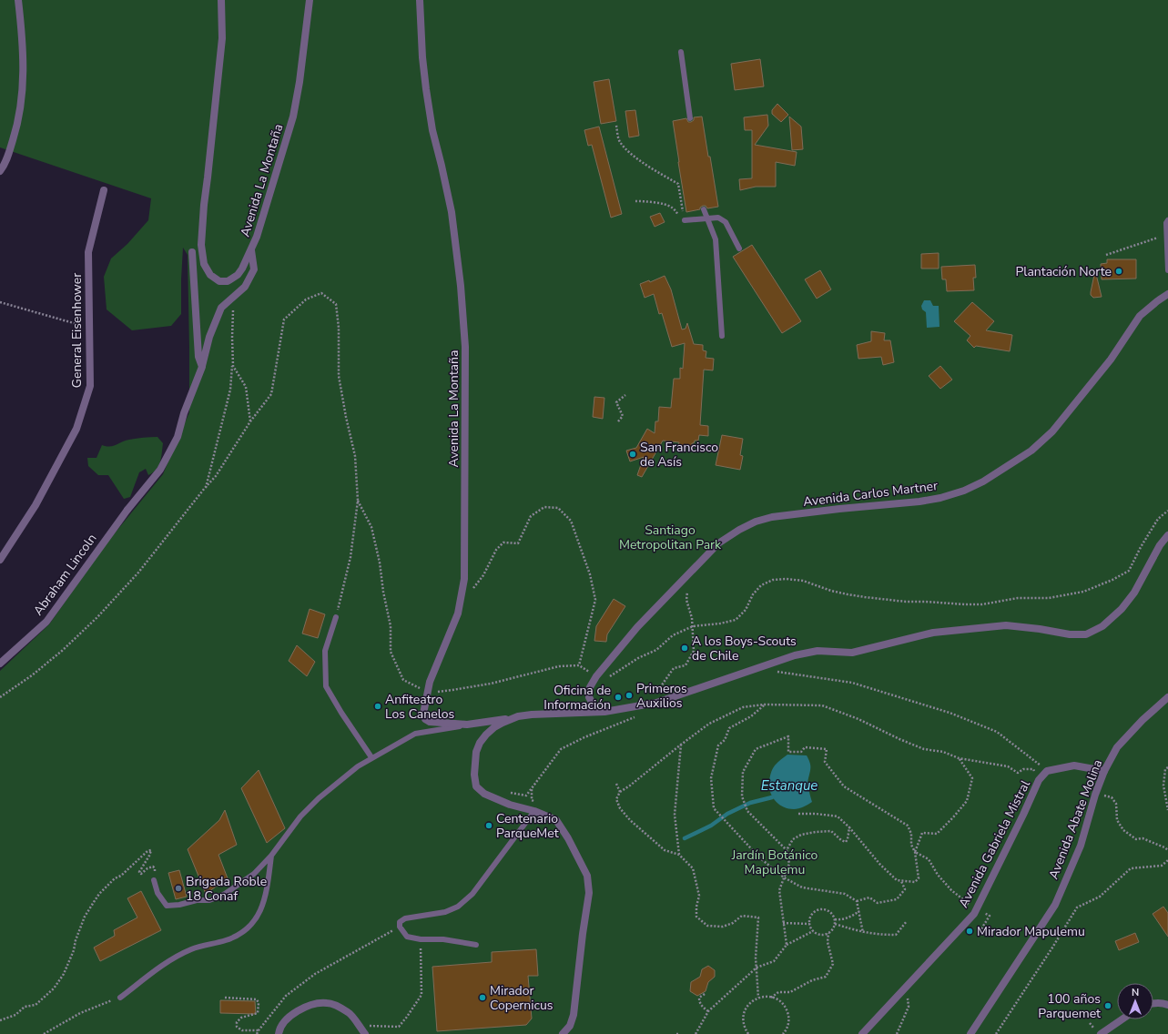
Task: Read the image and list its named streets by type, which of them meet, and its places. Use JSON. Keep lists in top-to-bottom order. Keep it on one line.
{"streets":{"street":["Avenida La Montaña","General Eisenhower","Avenida Carlos Martner","Abraham Lincoln","Avenida Abate Molina","Avenida Gabriela Mistral"]},"crossings":[["Avenida La Montaña","Abraham Lincoln"]],"water":["Estanque"],"parks":["Santiago Metropolitan Park","Jardín Botánico Mapulemu"],"places":["Plantación Norte","San Francisco de Asís","A los Boys-Scouts de Chile","Primeros Auxilios","Oficina de Información","Anfiteatro Los Canelos","Centenario ParqueMet","Brigada Roble 18 Conaf","Mirador Mapulemu","Mirador Copernicus","100 años Parquemet"],"north":"top"}
